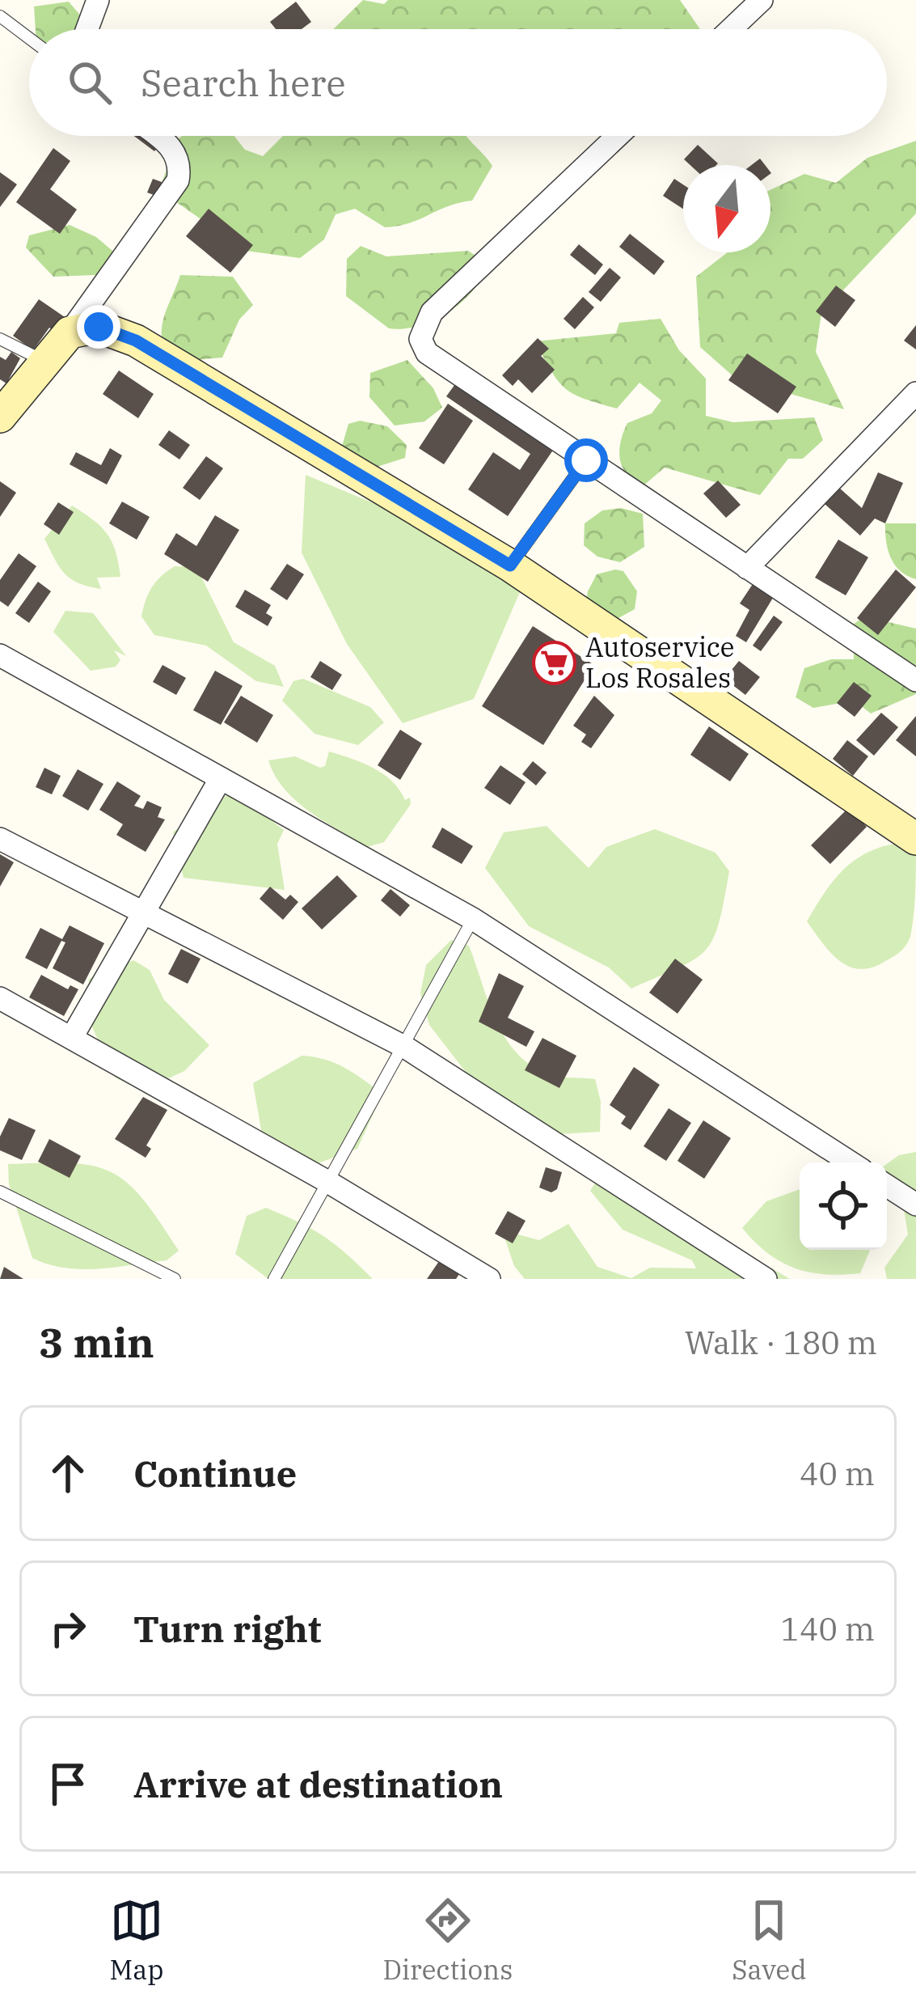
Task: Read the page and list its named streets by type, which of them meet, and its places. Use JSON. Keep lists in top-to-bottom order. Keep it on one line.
{"places":{"supermarket":["Autoservice Los Rosales"]},"north":"bottom","page":{"search":"Search here","heading":["3 min","Walk · 180 m"],"list":[["Continue","40 m"],["Turn right","140 m"],"Arrive at destination"],"nav":["Map","Directions","Saved"]}}
